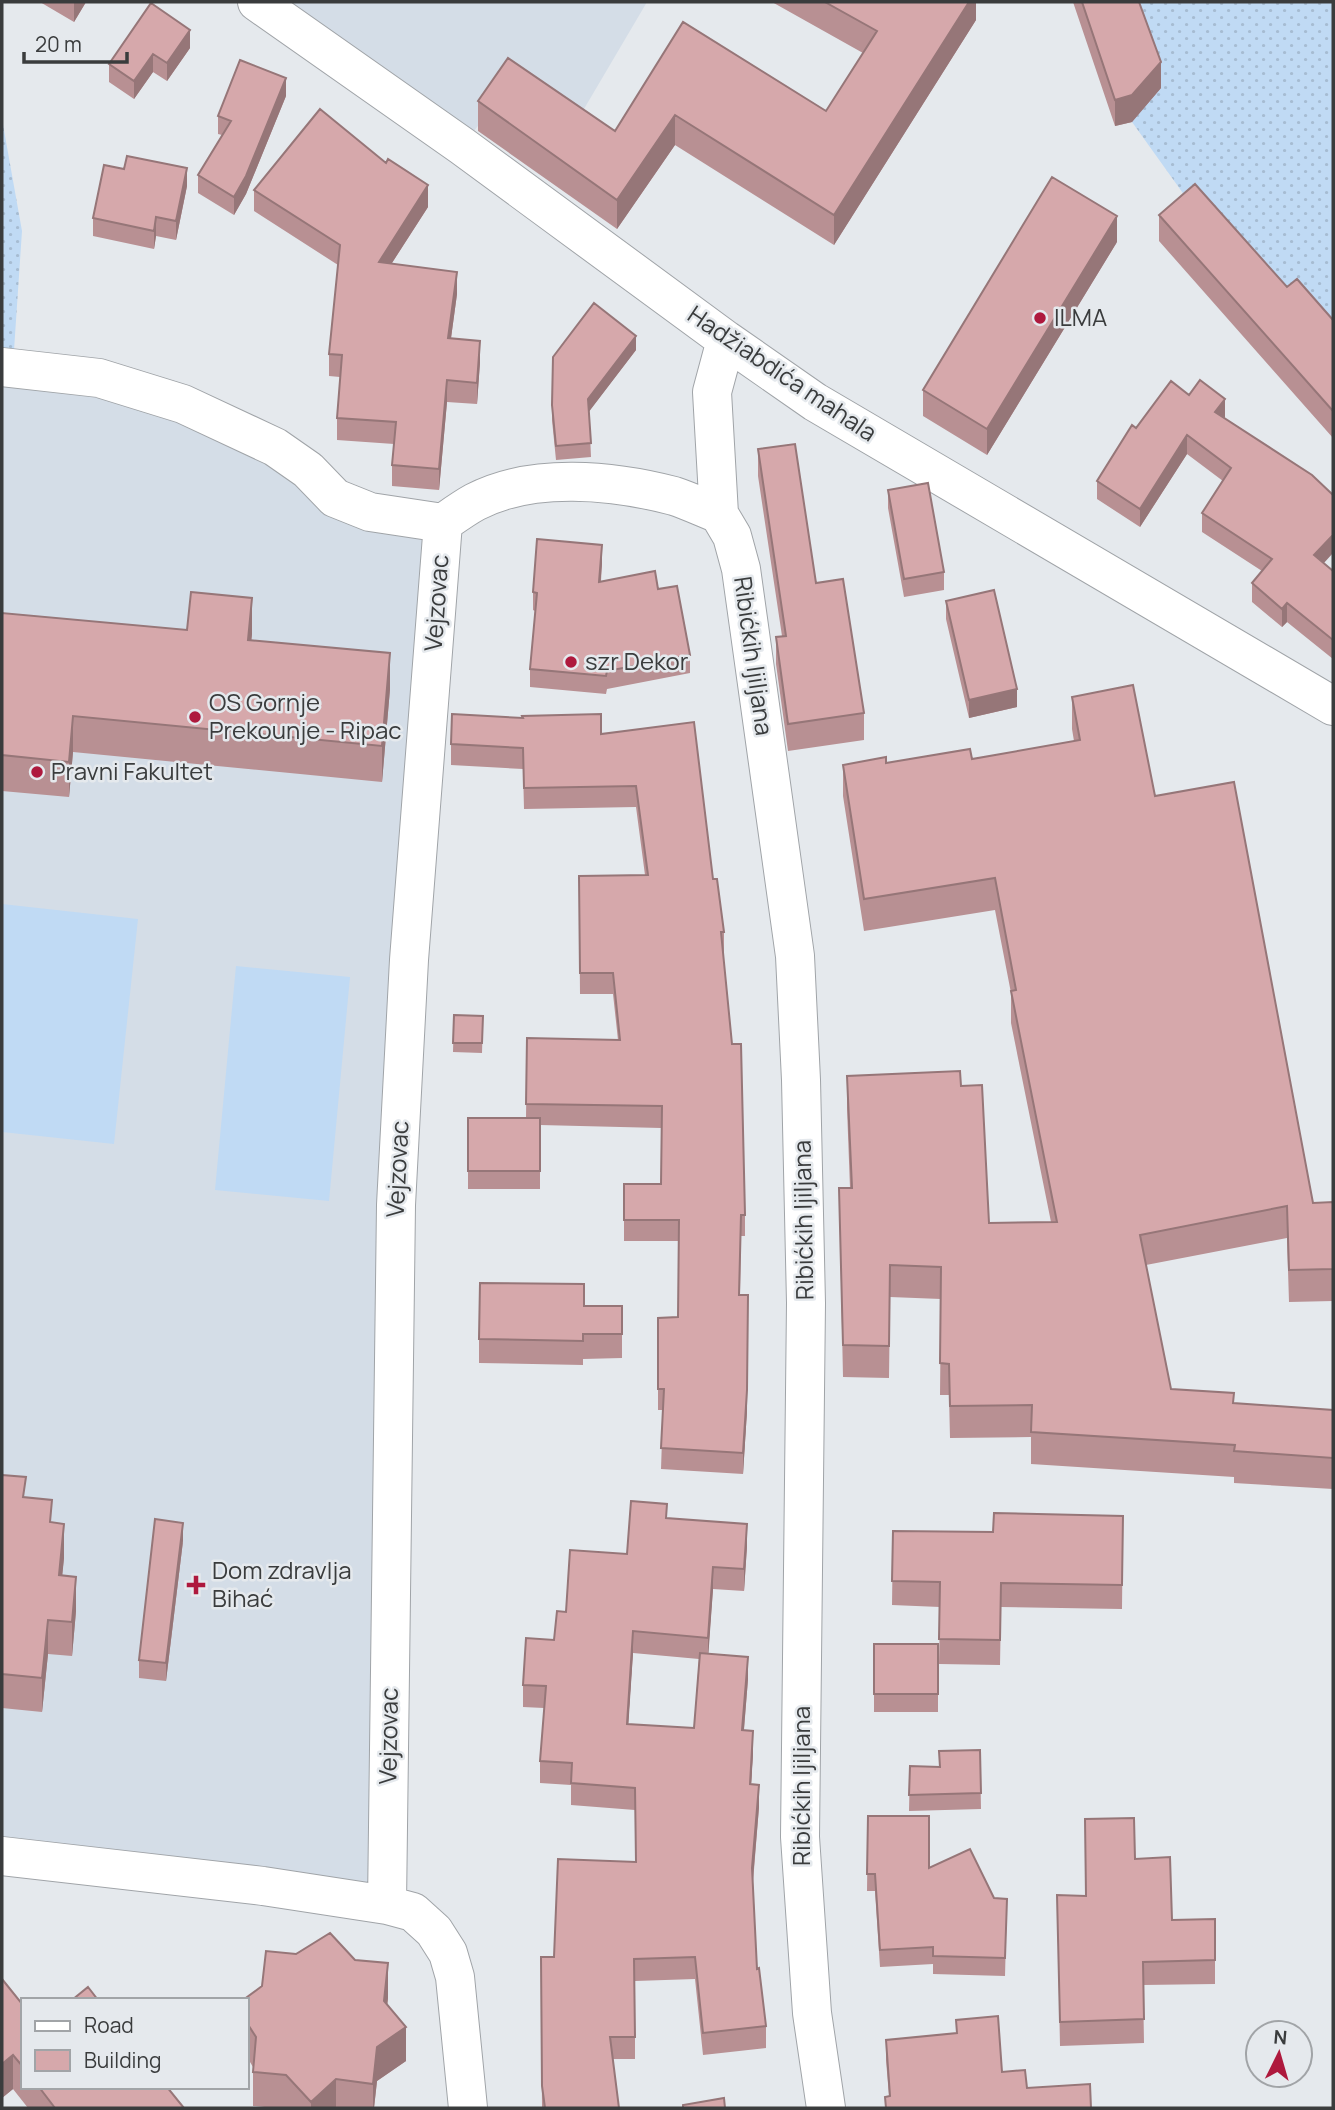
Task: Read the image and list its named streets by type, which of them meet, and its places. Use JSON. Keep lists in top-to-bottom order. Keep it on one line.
{"streets":{"street":["Hadžiabdića mahala","Vejzovac","Ribićkih ljiljana"]},"crossings":[["Hadžiabdića mahala","Ribićkih ljiljana"]],"places":{"other":["ILMA","szr Dekor","OS Gornje Prekounje - Ripac","Pravni Fakultet"],"health":["Dom zdravlja Bihać"]},"legend":["Road","Building"],"scale_bar":"20 m","north":"top"}
